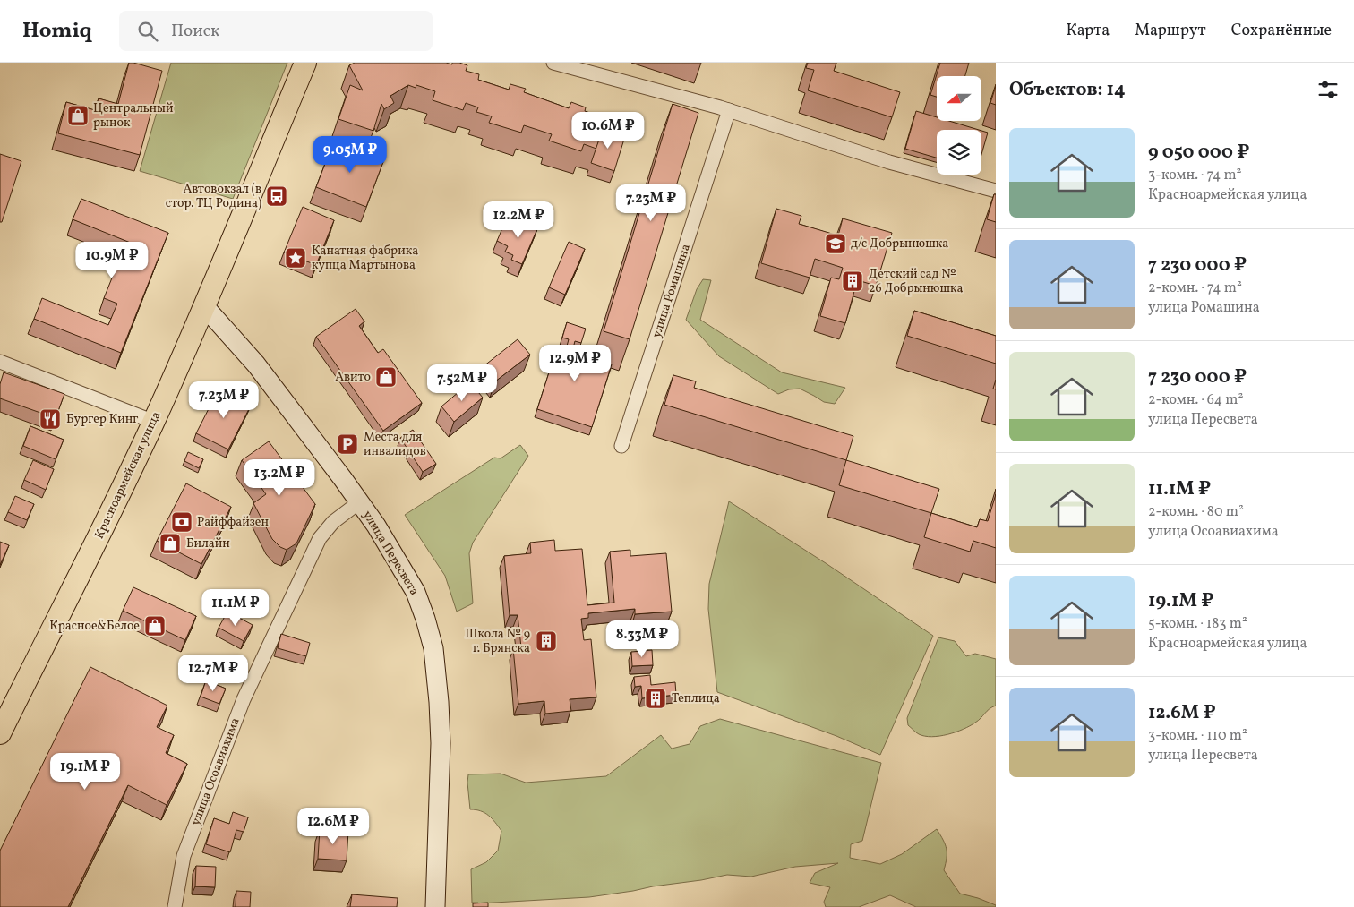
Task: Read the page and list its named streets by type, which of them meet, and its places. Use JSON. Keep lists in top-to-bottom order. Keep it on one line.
{"streets":{"main road":["Красноармейская улица","улица Пересвета"],"street":["улица Ромашина","улица Осоавиахима"]},"crossings":[["Красноармейская улица","улица Пересвета"],["улица Пересвета","улица Осоавиахима"]],"places":{"shop":["Центральный рынок","Авито","Билайн","Красное&Белое"],"bus stop":["Автовокзал (в стор. ТЦ Родина)"],"school or university":["д/с Добрынюшка"],"place":["Канатная фабрика купца Мартынова"],"building":["Детский сад № 26 Добрынюшка","Школа № 9 г. Брянска","Теплица"],"restaurant":["Бургер Кинг"],"parking":["Места для инвалидов"],"bank":["Райффайзен"]},"north":"left","page":{"header":"Homiq","search":"Поиск","nav":["Карта","Маршрут","Сохранённые"],"heading":"Объектов: 14","price":["10.6M ₽","9.05M ₽","7.23M ₽","12.2M ₽","10.9M ₽","12.9M ₽","7.52M ₽","7.23M ₽","13.2M ₽","11.1M ₽","8.33M ₽","12.7M ₽","19.1M ₽","12.6M ₽"],"list":[{"name":"9 050 000 ₽","note":"3-комн. · 74 m² · Красноармейская улица"},{"name":"7 230 000 ₽","note":"2-комн. · 74 m² · улица Ромашина"},{"name":"7 230 000 ₽","note":"2-комн. · 64 m² · улица Пересвета"},{"name":"11.1M ₽","note":"2-комн. · 80 m² · улица Осоавиахима"},{"name":"19.1M ₽","note":"5-комн. · 183 m² · Красноармейская улица"},{"name":"12.6M ₽","note":"3-комн. · 110 m² · улица Пересвета"}]}}
